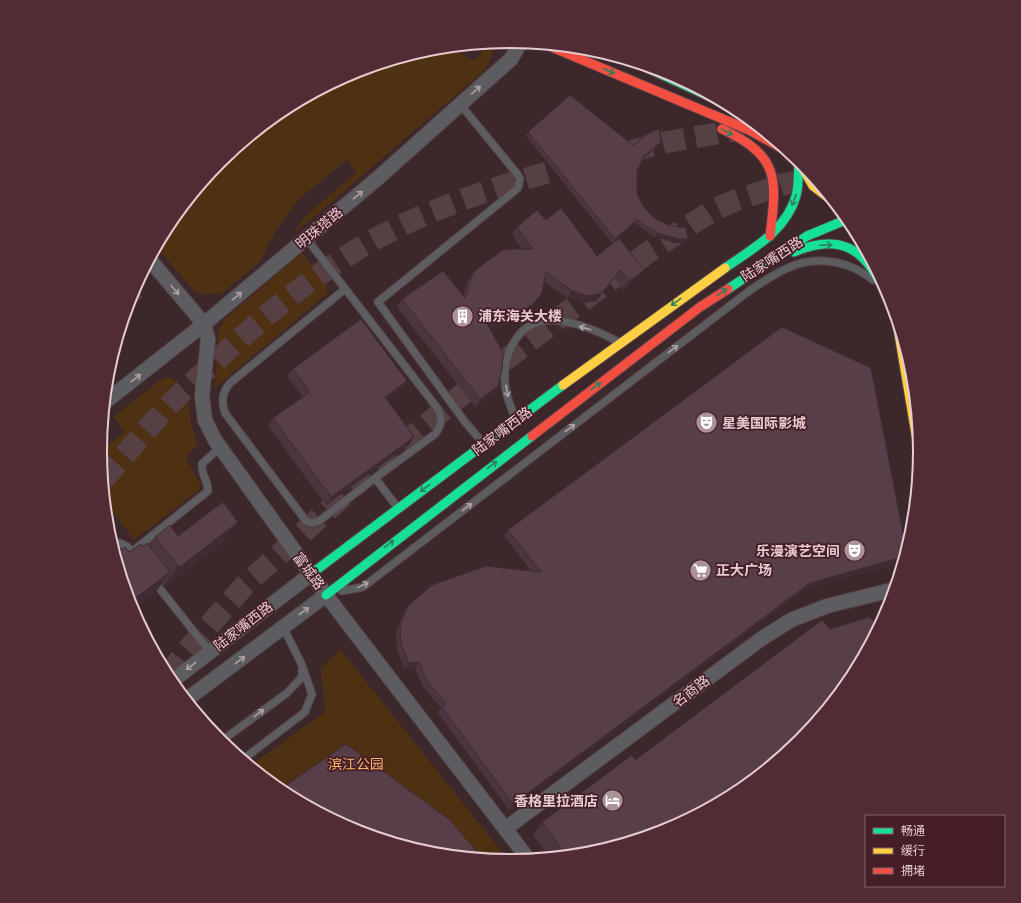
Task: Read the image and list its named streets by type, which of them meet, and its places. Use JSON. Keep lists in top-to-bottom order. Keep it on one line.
{"streets":{"street":["明珠塔路","陆家嘴西路","富城路","名商路"]},"crossings":[["明珠塔路","富城路"],["陆家嘴西路","富城路"],["富城路","名商路"]],"one_way":["明珠塔路"],"parks":["滨江公园"],"places":{"building":["浦东海关大楼"],"theatre":["星美国际影城","乐漫演艺空间"],"supermarket":["正大广场"],"hotel":["香格里拉酒店"]},"legend":["畅通","缓行","拥堵"]}
